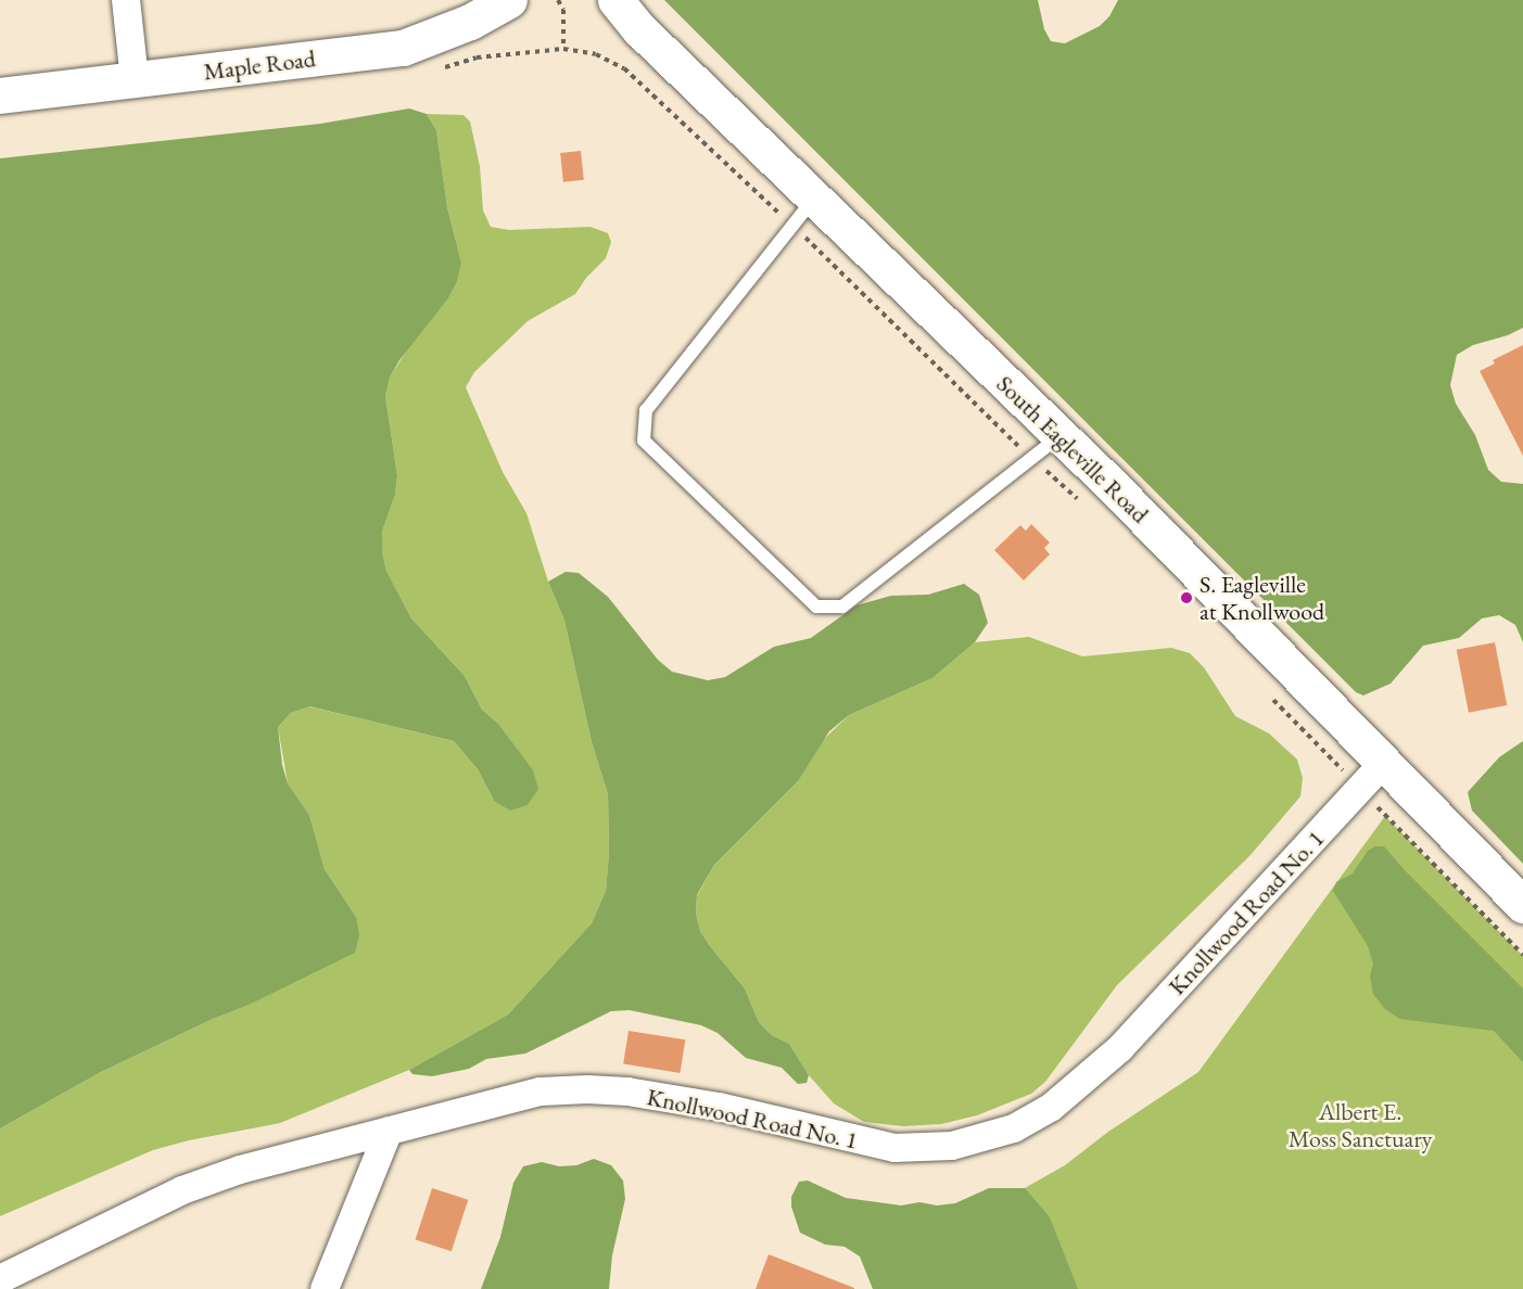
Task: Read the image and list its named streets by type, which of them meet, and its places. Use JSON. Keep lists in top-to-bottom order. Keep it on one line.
{"streets":{"main road":["Maple Road","South Eagleville Road"],"street":["Knollwood Road No. 1"]},"crossings":[["South Eagleville Road","Knollwood Road No. 1"]],"parks":["Albert E. Moss Sanctuary"],"places":["S. Eagleville at Knollwood"]}
